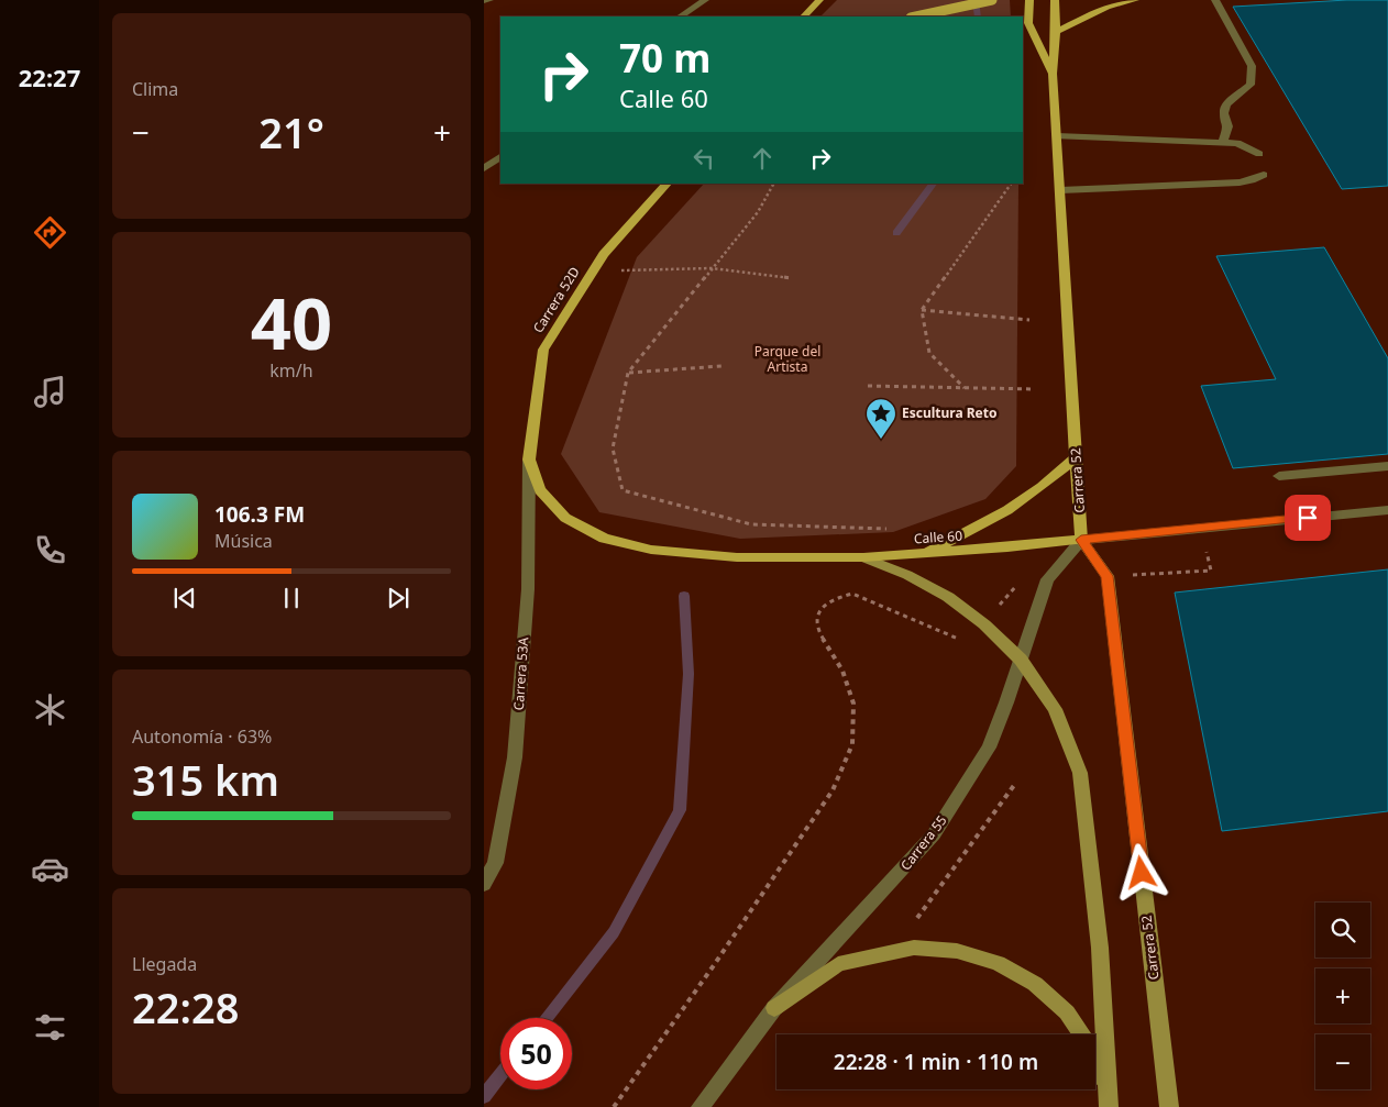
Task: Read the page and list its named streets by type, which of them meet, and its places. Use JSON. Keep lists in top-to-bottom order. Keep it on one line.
{"streets":{"main road":["Carrera 52D","Carrera 52","Calle 60"],"street":["Carrera 53A","Carrera 55"]},"crossings":[["Carrera 52D","Calle 60"],["Carrera 52D","Carrera 53A"],["Carrera 52","Calle 60"],["Carrera 52","Carrera 55"],["Calle 60","Carrera 53A"],["Calle 60","Carrera 55"]],"parks":["Parque del Artista"],"places":{"place":["Escultura Reto"]},"page":{"tabs":"22:27","tile":["Clima",["40","km/h"],["Autonomía · 63%","315 km"],["Llegada","22:28"]],"turn":["70 m","Calle 60"],"heat":["−","21°","+"],"song":["106.3 FM","Música"],"map_buttons":["+","−"],"limit":"50","trip":"22:28 · 1 min · 110 m"}}
